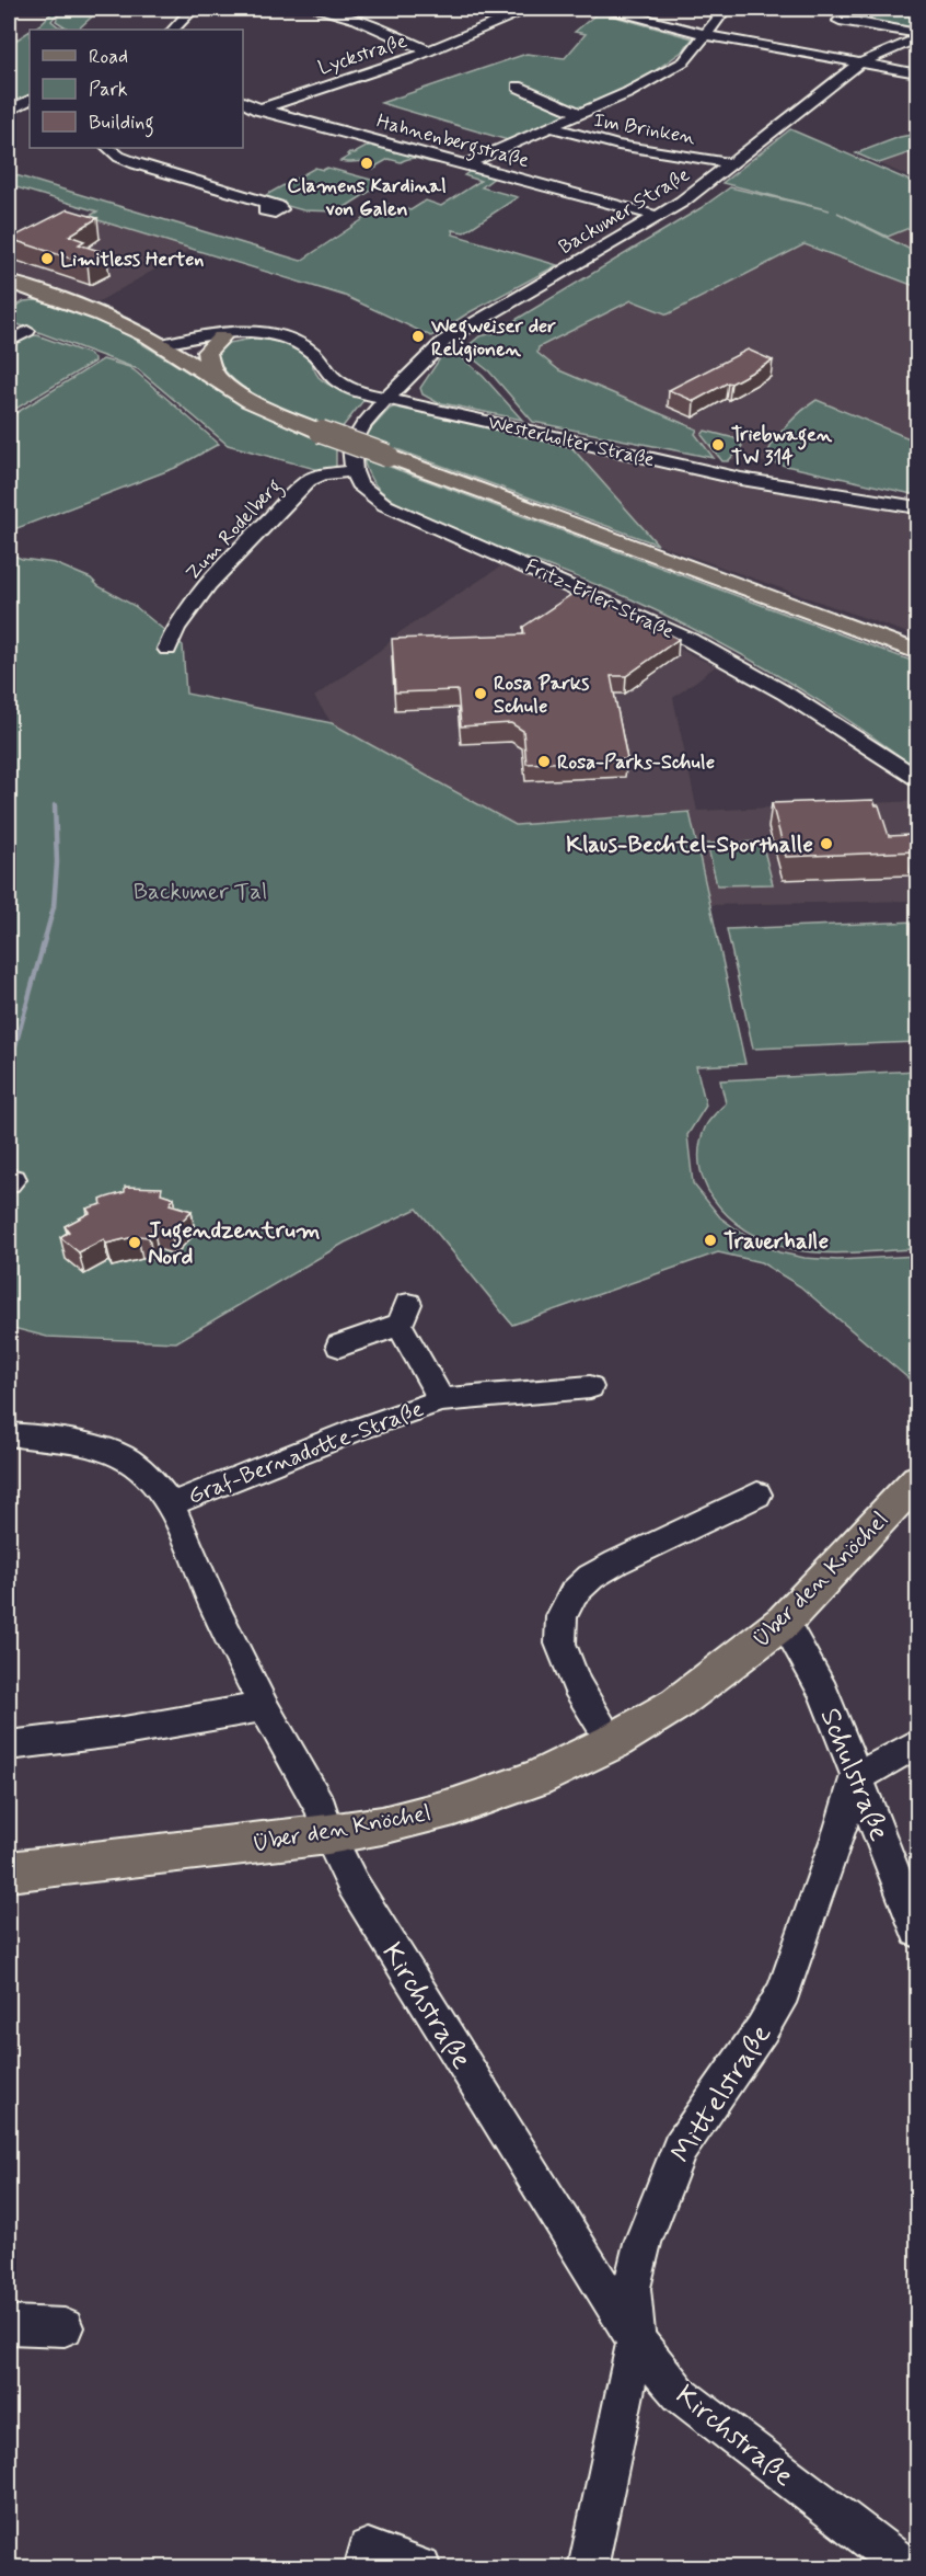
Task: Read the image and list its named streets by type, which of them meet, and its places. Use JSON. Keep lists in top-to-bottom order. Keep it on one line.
{"streets":{"main road":["Über den Knöchel"],"street":["Lyckstraße","Im Brinken","Hahnenbergstraße","Backumer Straße","Westerholter Straße","Zum Rodelberg","Fritz-Erler-Straße","Graf-Bernadotte-Straße","Schulstraße","Kirchstraße","Mittelstraße"]},"crossings":[["Lyckstraße","Hahnenbergstraße"],["Im Brinken","Backumer Straße"],["Hahnenbergstraße","Backumer Straße"],["Backumer Straße","Westerholter Straße"],["Zum Rodelberg","Fritz-Erler-Straße"],["Graf-Bernadotte-Straße","Kirchstraße"],["Über den Knöchel","Schulstraße"],["Über den Knöchel","Kirchstraße"],["Schulstraße","Mittelstraße"],["Kirchstraße","Mittelstraße"]],"parks":["Backumer Tal"],"places":["Clamens Kardinal von Galen","Limitless Herten","Wegweiser der Religionen","Triebwagen TW 314","Rosa Parks Schule","Rosa-Parks-Schule","Klaus-Bechtel-Sporthalle","Trauerhalle","Jugendzentrum Nord"],"legend":["Road","Park","Building"]}
